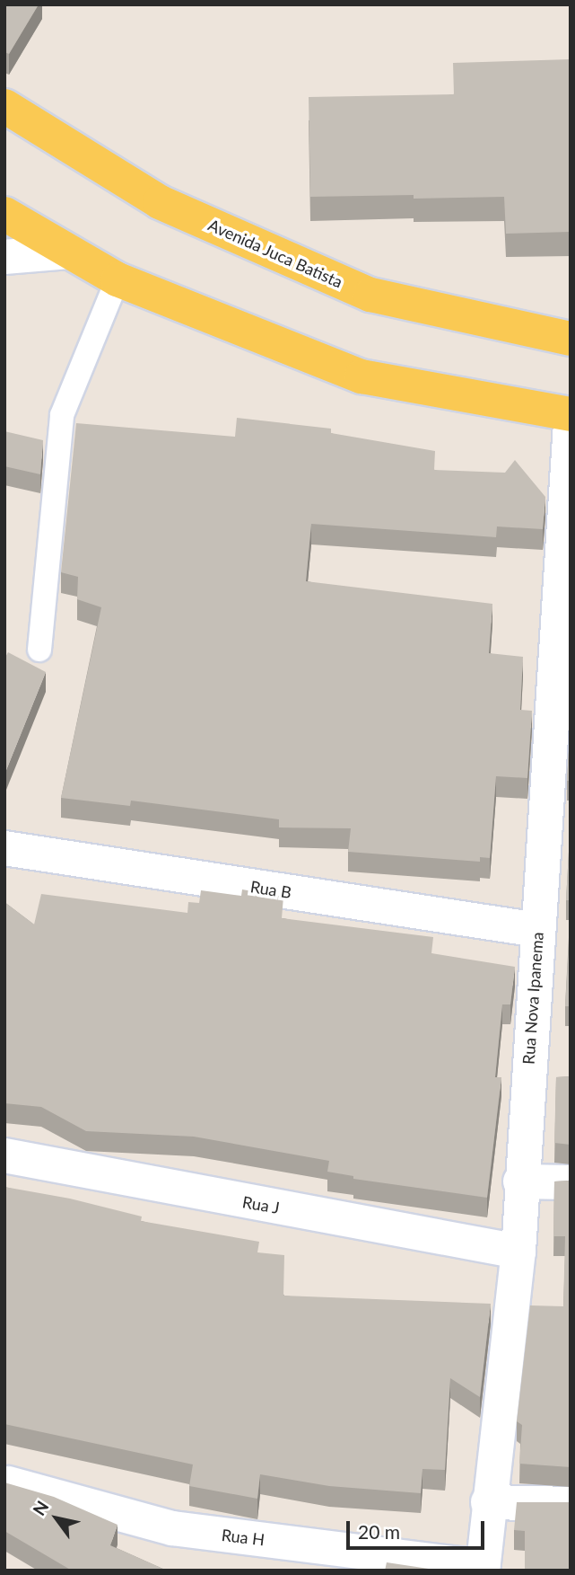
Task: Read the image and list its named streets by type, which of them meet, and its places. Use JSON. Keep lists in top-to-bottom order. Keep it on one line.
{"streets":{"main road":["Avenida Juca Batista"],"street":["Rua B","Rua Nova Ipanema","Rua J","Rua H"]},"crossings":[["Rua B","Rua Nova Ipanema"],["Rua Nova Ipanema","Rua J"],["Rua Nova Ipanema","Rua H"]],"scale_bar":"20 m","north":"top left"}
